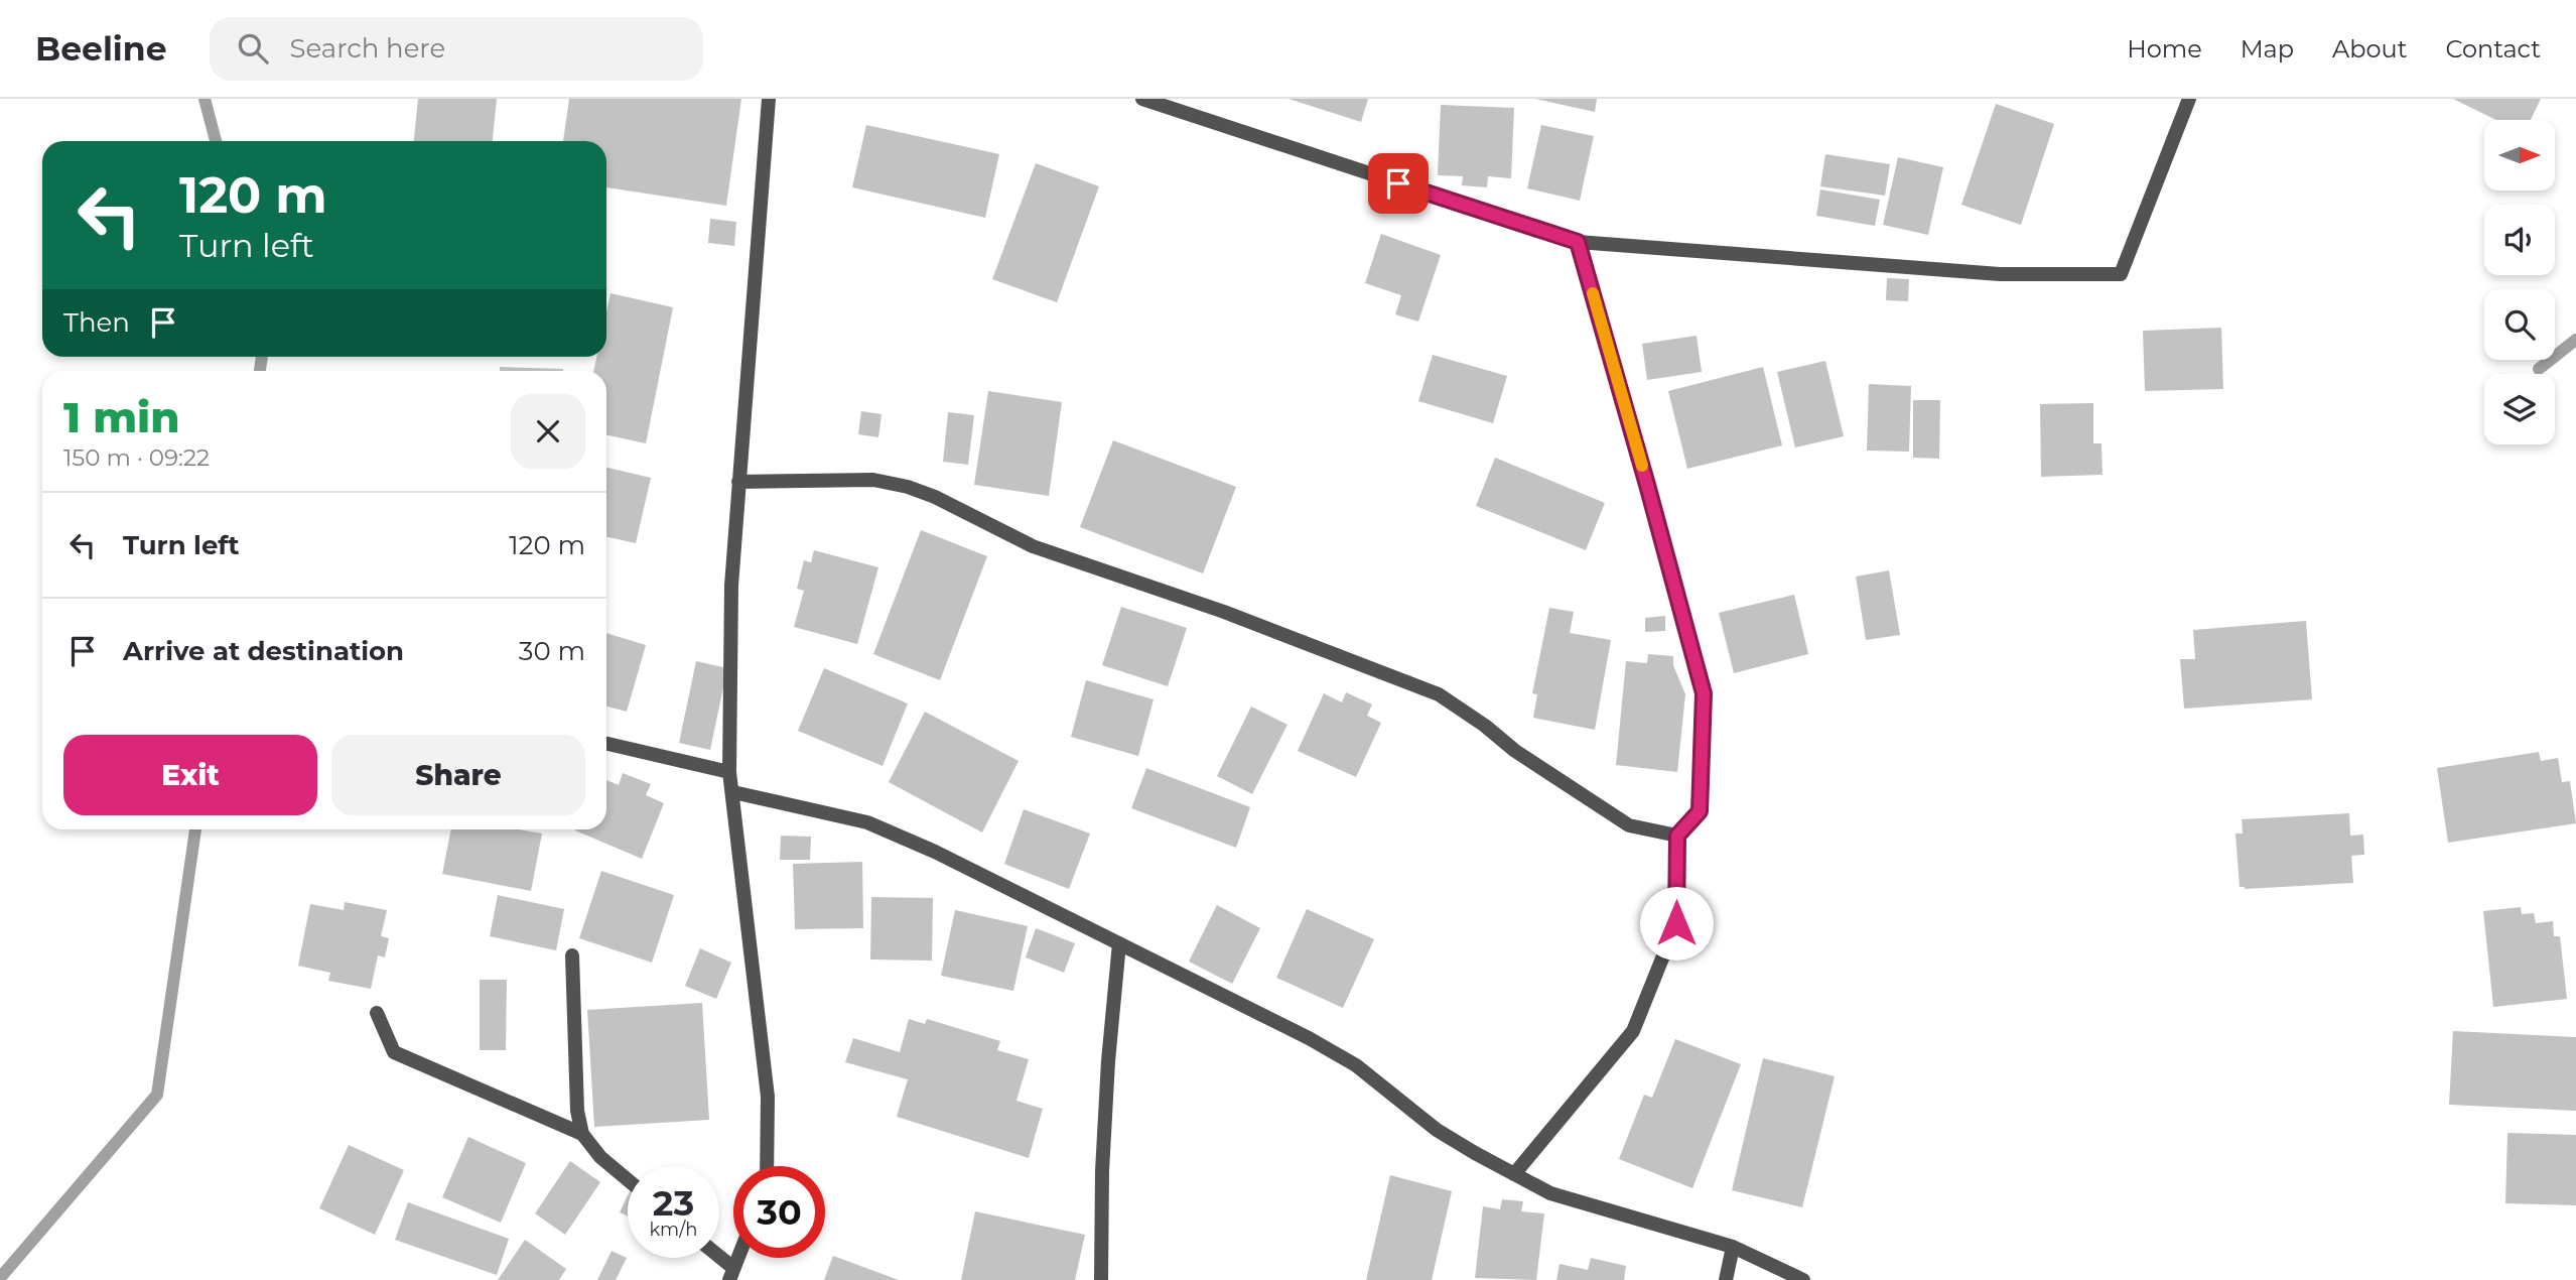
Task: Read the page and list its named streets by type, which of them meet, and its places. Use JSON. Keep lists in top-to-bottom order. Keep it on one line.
{"north":"right","page":{"header":"Beeline","search":"Search here","nav":["Home","Map","About","Contact"],"turn":["120 m","Turn left"],"then":"Then","heading":["1 min","150 m · 09:22"],"list":[{"name":"Turn left","value":"120 m"},{"name":"Arrive at destination","value":"30 m"}],"buttons":["Exit","Share"],"speed":"23 km/h","limit":"30"}}
